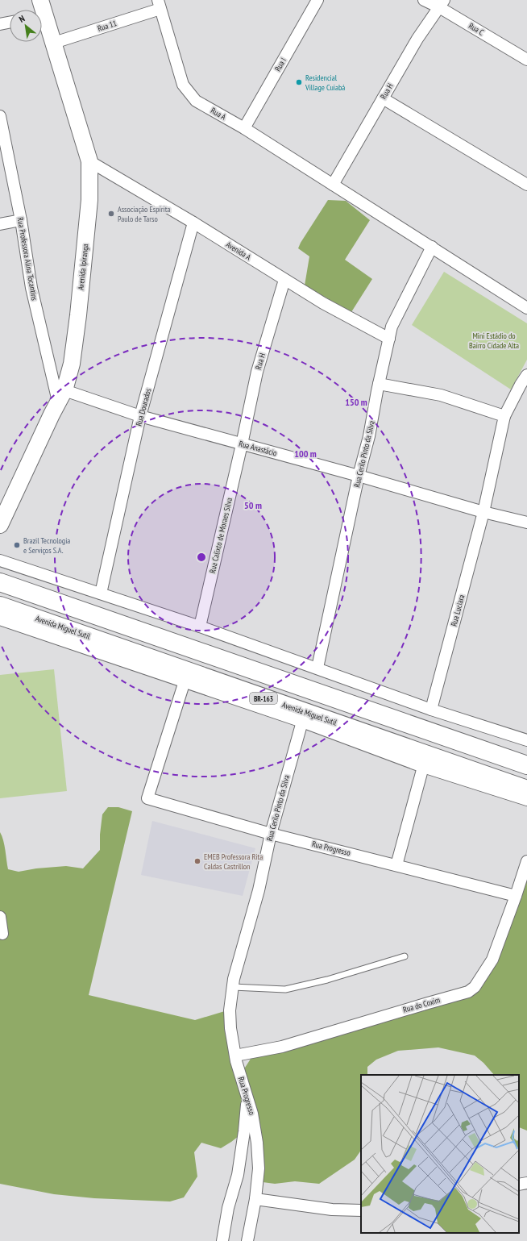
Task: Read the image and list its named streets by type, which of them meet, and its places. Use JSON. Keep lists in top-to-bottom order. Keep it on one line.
{"streets":{"main road":["Avenida Miguel Sutil","BR-163"],"street":["Rua 11","Rua C","Rua I","Rua H","Rua A","Avenida A","Rua Professora Alina Tocantins","Avenida Ipiranga","Rua Dourados","Rua Anastácio","Rua Cerilo Pinto da Silva","Rua Calixto de Moraes Silva","Rua Luciara","Rua Progresso","Rua do Coxim"]},"crossings":[["Rua 11","Rua A"],["Rua 11","Avenida Ipiranga"],["Rua C","Rua H"],["Rua I","Rua A"],["Rua H","Rua A"],["Rua H","Avenida A"],["Rua H","Rua Anastácio"],["Rua H","Rua Calixto de Moraes Silva"],["Rua A","Rua Cerilo Pinto da Silva"],["Avenida A","Avenida Ipiranga"],["Avenida A","Rua Dourados"],["Avenida A","Rua Cerilo Pinto da Silva"],["Rua Professora Alina Tocantins","Avenida Ipiranga"],["Rua Professora Alina Tocantins","Rua Anastácio"],["Avenida Ipiranga","Rua Anastácio"],["Rua Dourados","Rua Anastácio"],["Rua Anastácio","Rua Cerilo Pinto da Silva"],["Rua Anastácio","Rua Calixto de Moraes Silva"],["Rua Anastácio","Rua Luciara"],["Rua Cerilo Pinto da Silva","Avenida Miguel Sutil"],["Rua Cerilo Pinto da Silva","Rua Progresso"],["Avenida Miguel Sutil","Rua Progresso"],["Rua Progresso","Rua do Coxim"]],"parks":["Mini Estádio do Bairro Cidade Alta"],"places":["Residencial Village Cuiabá","Associação Espírita Paulo de Tarso","Brazil Tecnologia e Serviços S.A.","EMEB Professora Rita Caldas Castrillon"],"north":"top left","rings":["150 m","100 m","50 m"]}
